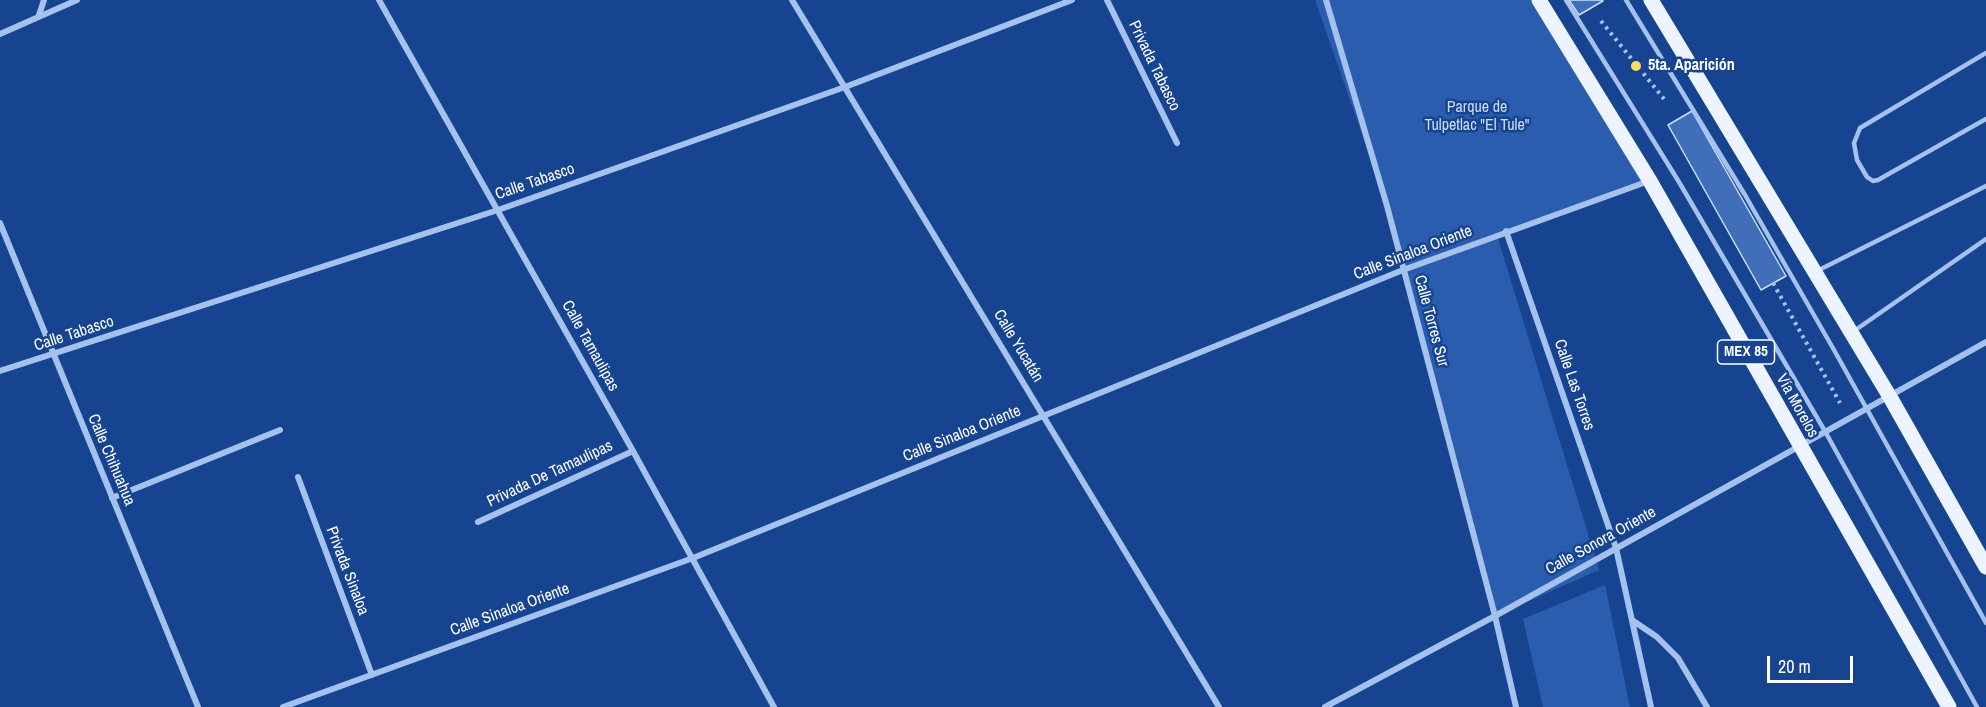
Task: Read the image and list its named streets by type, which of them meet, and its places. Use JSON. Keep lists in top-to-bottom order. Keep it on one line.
{"streets":{"main road":["MEX 85","Vía Morelos"],"street":["Privada Tabasco","Calle Tabasco","Calle Sinaloa Oriente","Calle Torres Sur","Calle Tamaulipas","Calle Yucatán","Calle Las Torres","Calle Chihuahua","Privada De Tamaulipas","Calle Sonora Oriente","Privada Sinaloa"]},"crossings":[["Calle Tabasco","Calle Tamaulipas"],["Calle Tabasco","Calle Yucatán"],["Calle Tabasco","Calle Chihuahua"],["Calle Sinaloa Oriente","Calle Torres Sur"],["Calle Sinaloa Oriente","Calle Tamaulipas"],["Calle Sinaloa Oriente","Calle Yucatán"],["Calle Sinaloa Oriente","Calle Las Torres"],["Calle Sinaloa Oriente","Vía Morelos"],["Calle Sinaloa Oriente","Privada Sinaloa"],["Calle Torres Sur","Calle Sonora Oriente"],["Calle Tamaulipas","Privada De Tamaulipas"],["Calle Las Torres","Calle Sonora Oriente"],["Vía Morelos","Calle Sonora Oriente"]],"parks":["Parque de Tulpetlac \"El Tule\""],"places":["5ta. Aparición"],"scale_bar":"20 m"}
